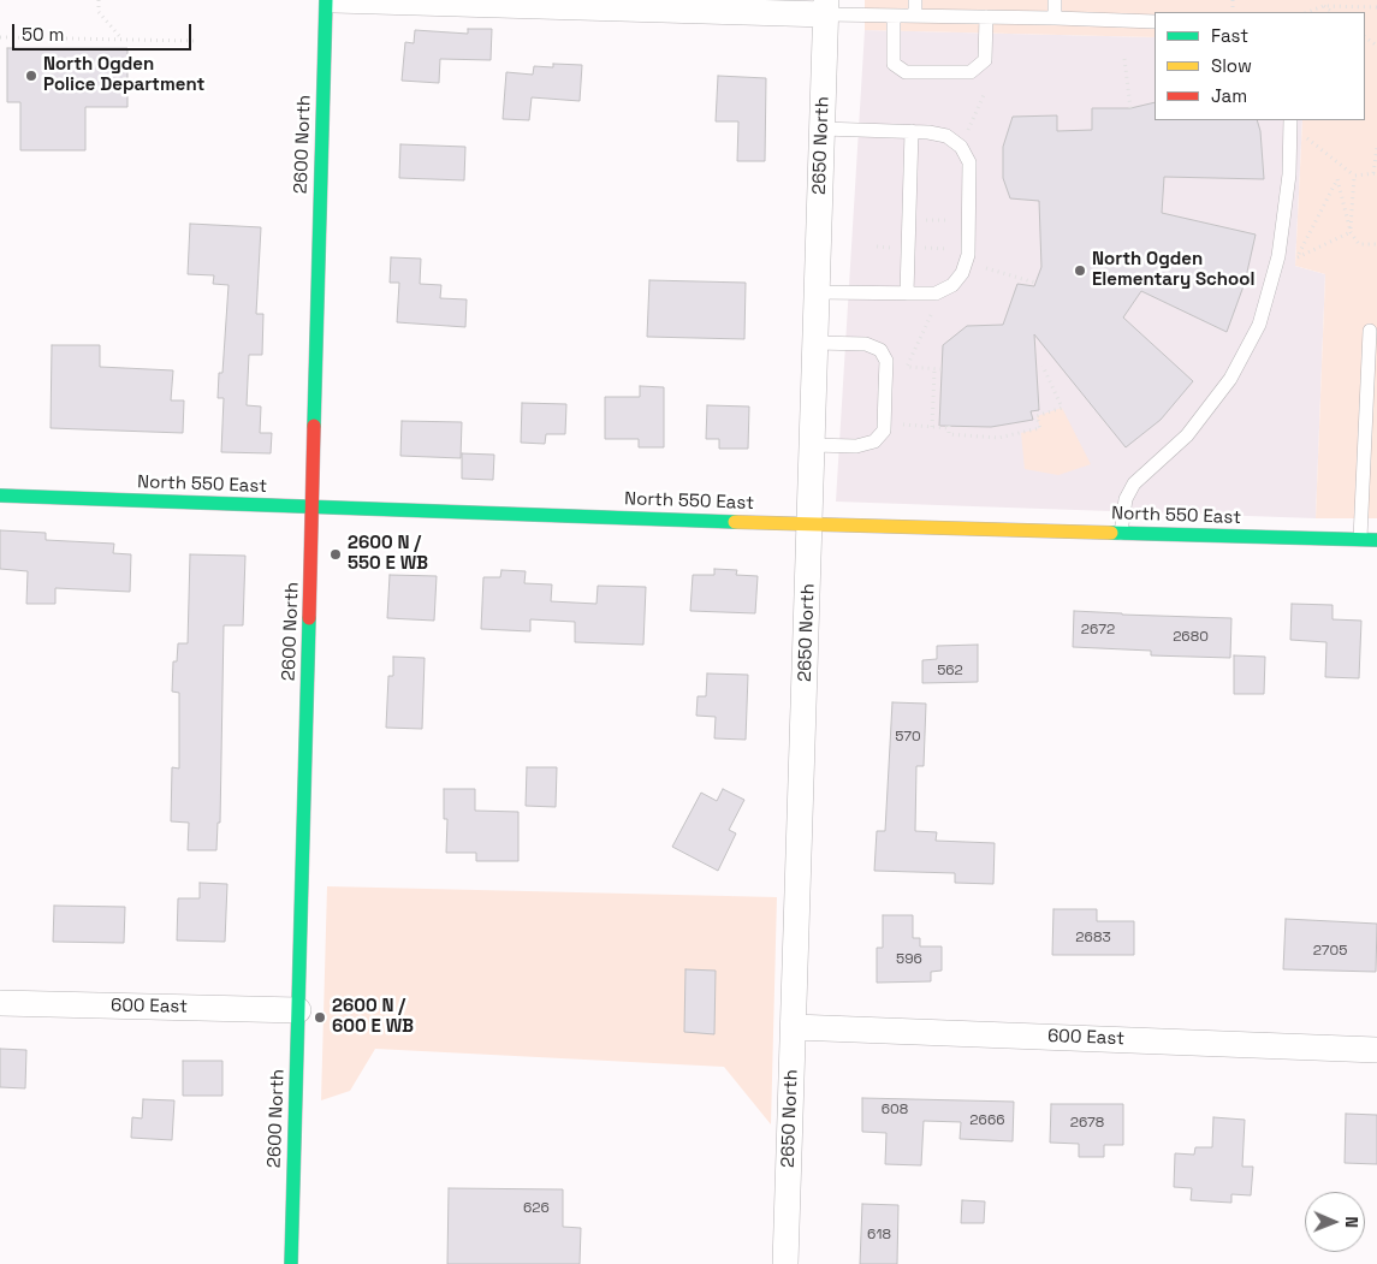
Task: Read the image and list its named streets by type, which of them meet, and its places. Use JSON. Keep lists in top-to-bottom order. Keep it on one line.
{"streets":{"street":["2600 North","2650 North","North 550 East","600 East"]},"crossings":[["2600 North","North 550 East"],["2600 North","600 East"],["2650 North","North 550 East"],["2650 North","600 East"]],"places":["North Ogden Police Department","North Ogden Elementary School","2600 N / 550 E WB","2600 N / 600 E WB"],"house_numbers":["2672","2680","562","570","2683","2705","596","608","2666","2678","626","618"],"legend":["Fast","Slow","Jam"],"scale_bar":"50 m","north":"right"}
